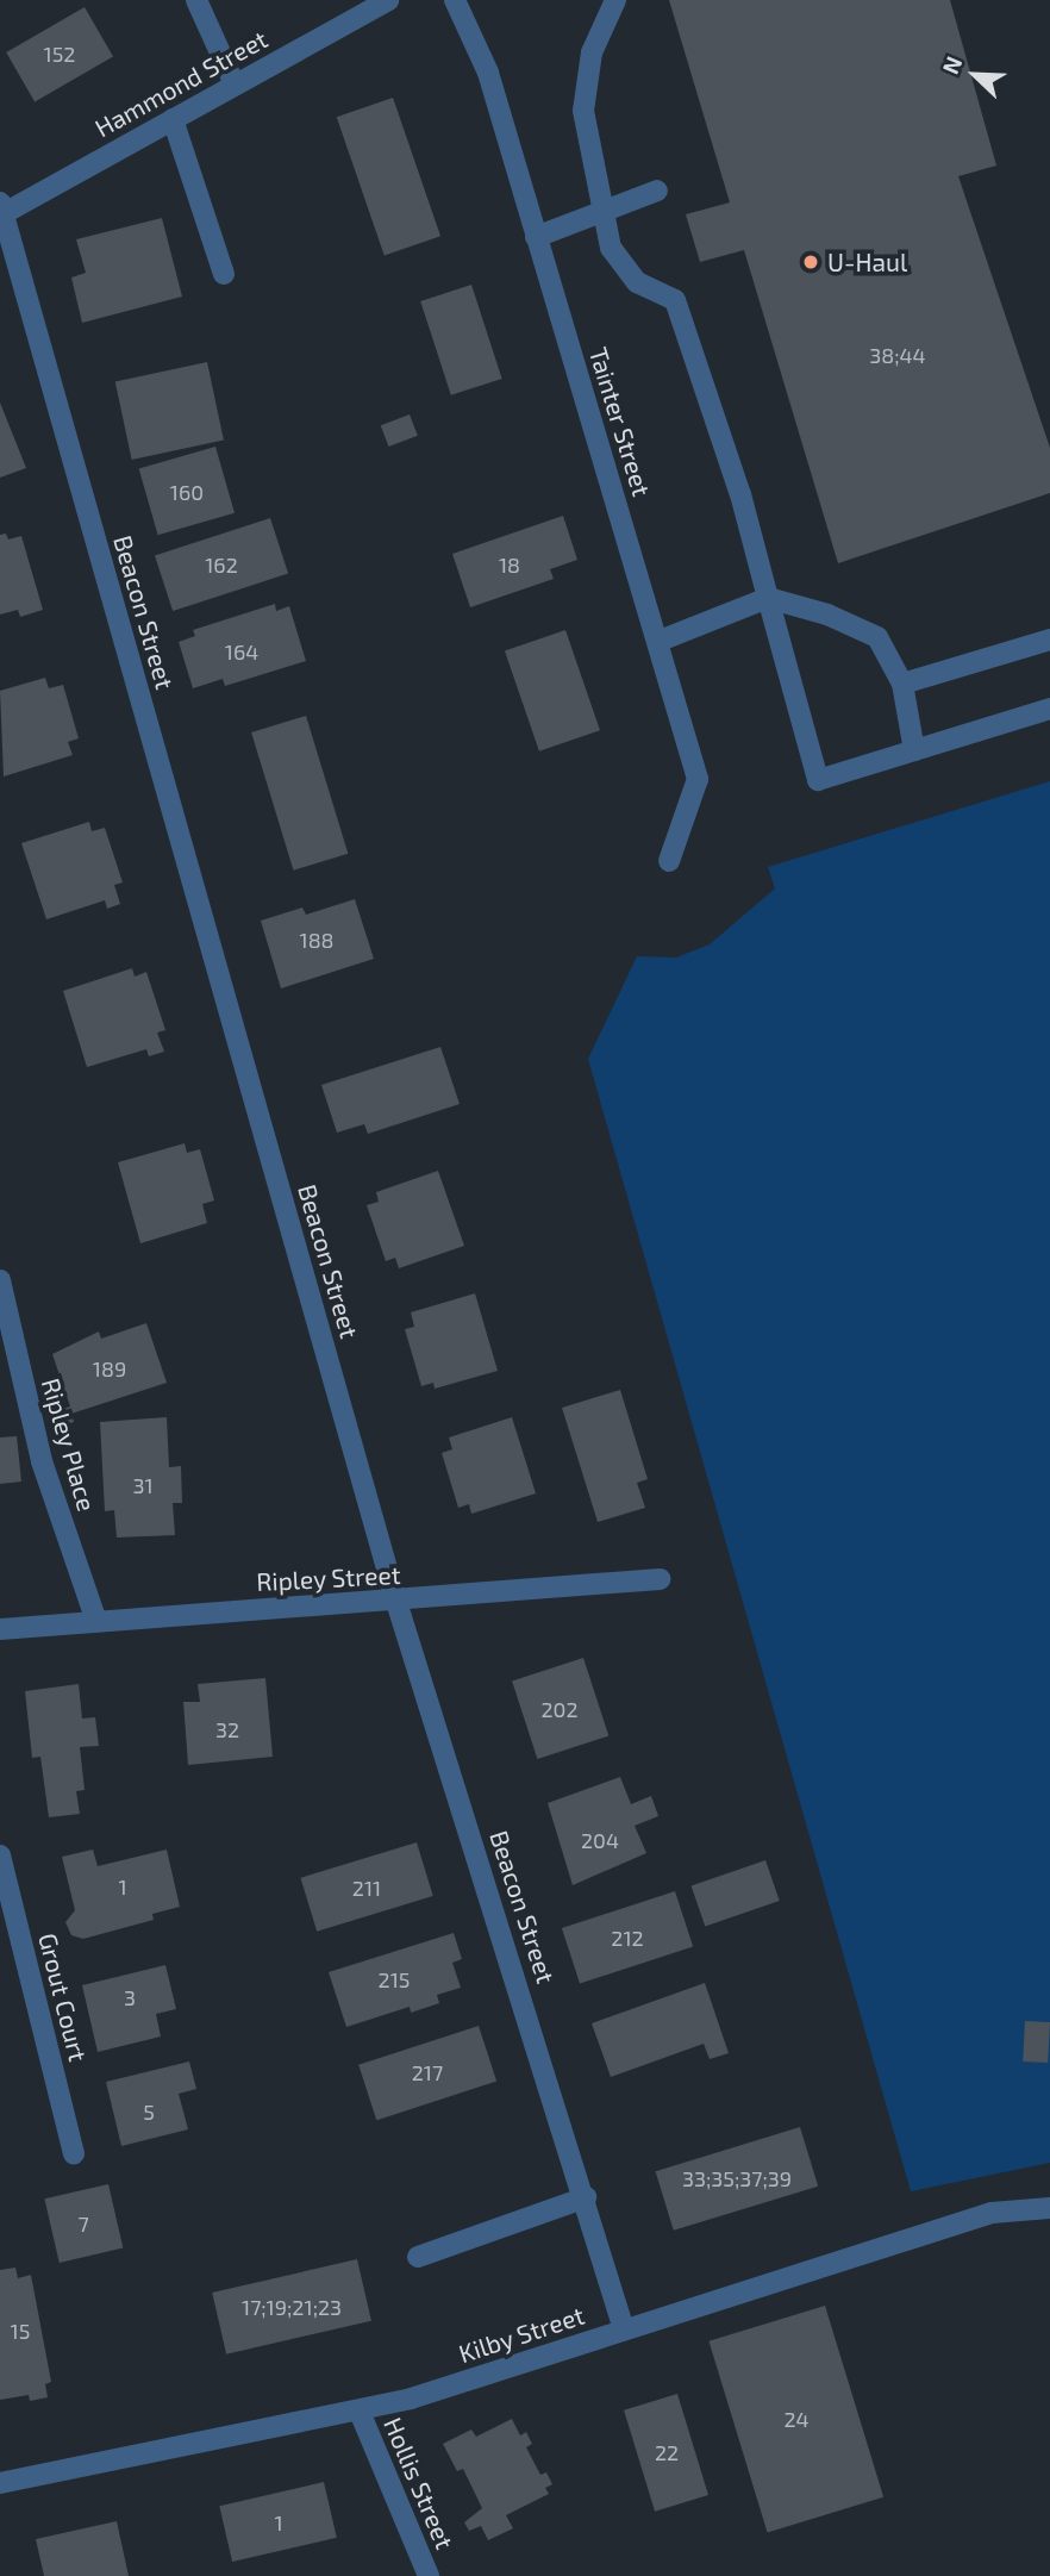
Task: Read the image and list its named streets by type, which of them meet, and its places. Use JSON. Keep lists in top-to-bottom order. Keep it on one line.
{"streets":{"street":["Hammond Street","Tainter Street","Beacon Street","Ripley Place","Ripley Street","Grout Court","Kilby Street","Hollis Street"]},"crossings":[["Hammond Street","Beacon Street"],["Beacon Street","Ripley Street"],["Beacon Street","Kilby Street"],["Ripley Place","Ripley Street"],["Kilby Street","Hollis Street"]],"places":["U-Haul"],"house_numbers":["152","38;44","160","162","18","164","188","189","31","202","32","204","1","211","212","215","3","217","5","33;35;37;39","7","17;19;21;23","15","24","22","1"],"north":"top left"}
